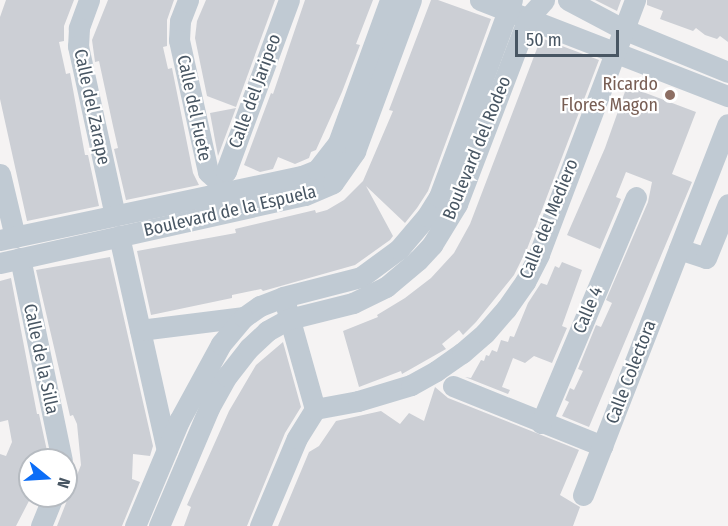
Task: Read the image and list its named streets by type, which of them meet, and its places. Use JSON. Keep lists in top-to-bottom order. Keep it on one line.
{"streets":{"street":["Calle del Jaripeo","Calle del Zarape","Calle del Fuete","Boulevard del Rodeo","Boulevard de la Espuela","Calle del Mediero","Calle 4","Calle de la Silla","Calle Colectora"]},"crossings":[["Calle del Jaripeo","Calle del Fuete"],["Calle del Jaripeo","Boulevard de la Espuela"],["Calle del Zarape","Boulevard de la Espuela"],["Calle del Fuete","Boulevard de la Espuela"],["Boulevard de la Espuela","Calle de la Silla"]],"places":["Ricardo Flores Magon"],"scale_bar":"50 m","north":"right"}
